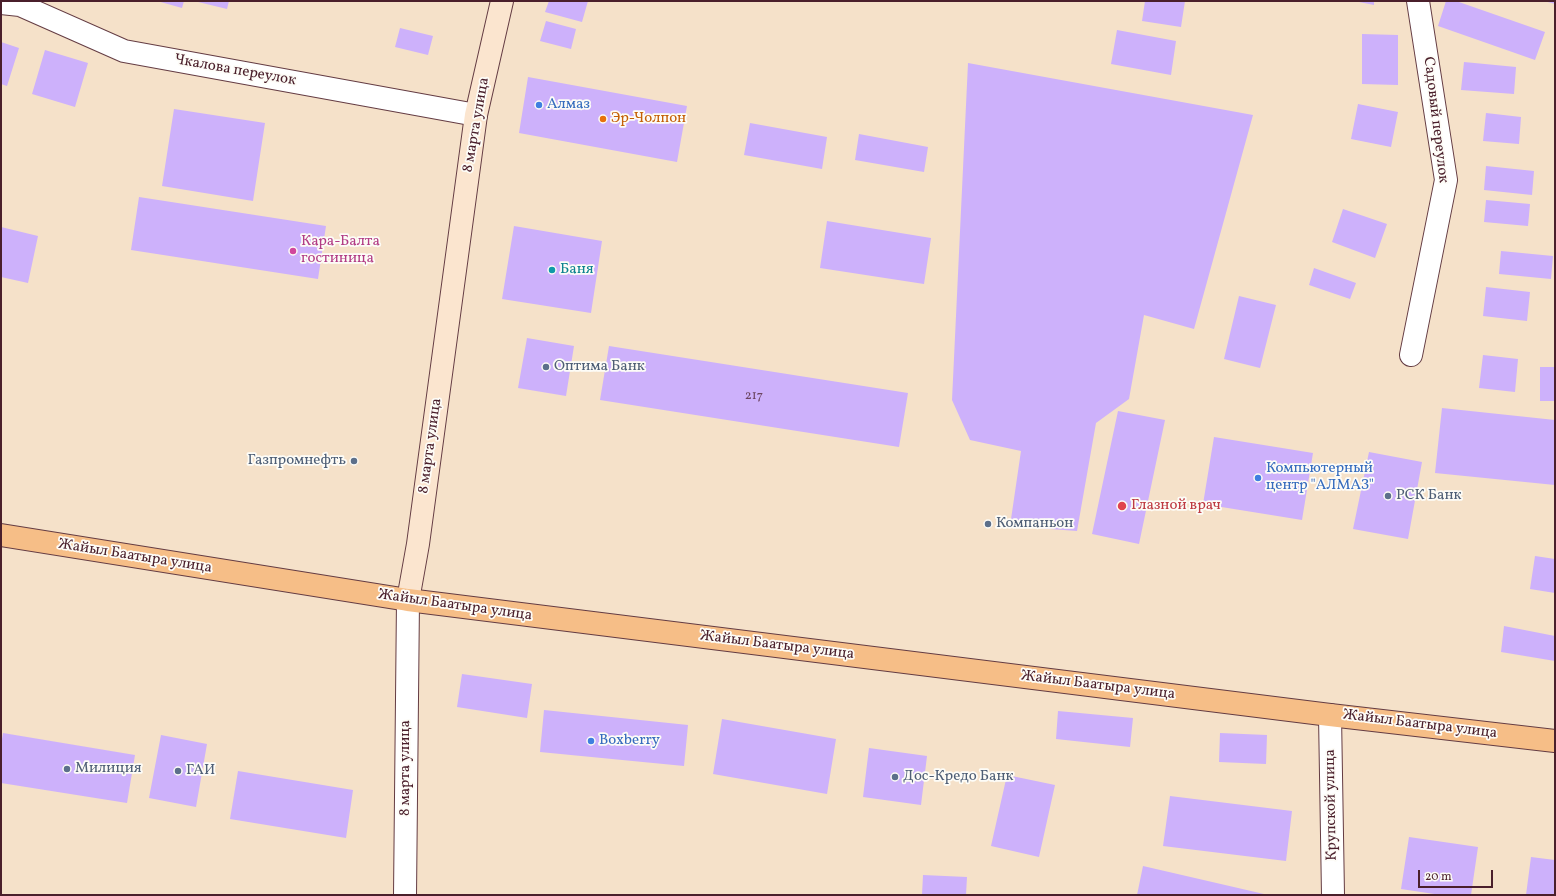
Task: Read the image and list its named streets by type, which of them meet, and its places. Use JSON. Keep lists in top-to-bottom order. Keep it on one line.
{"streets":{"highway":["Жайыл Баатыра улица"],"street":["Чкалова переулок","Садовый переулок","8 марта улица","Крупской улица"]},"crossings":[["Чкалова переулок","8 марта улица"],["8 марта улица","Жайыл Баатыра улица"],["Жайыл Баатыра улица","Крупской улица"]],"places":["Алмаз","Эр-Чолпон","Кара-Балта гостиница","Баня","Оптима Банк","Газпромнефть","Компьютерный центр \"АЛМАЗ\"","РСК Банк","Глазной врач","Компаньон","Boxberry","Милиция","ГАИ","Дос-Кредо Банк"],"house_numbers":["217"],"scale_bar":"20 m"}
